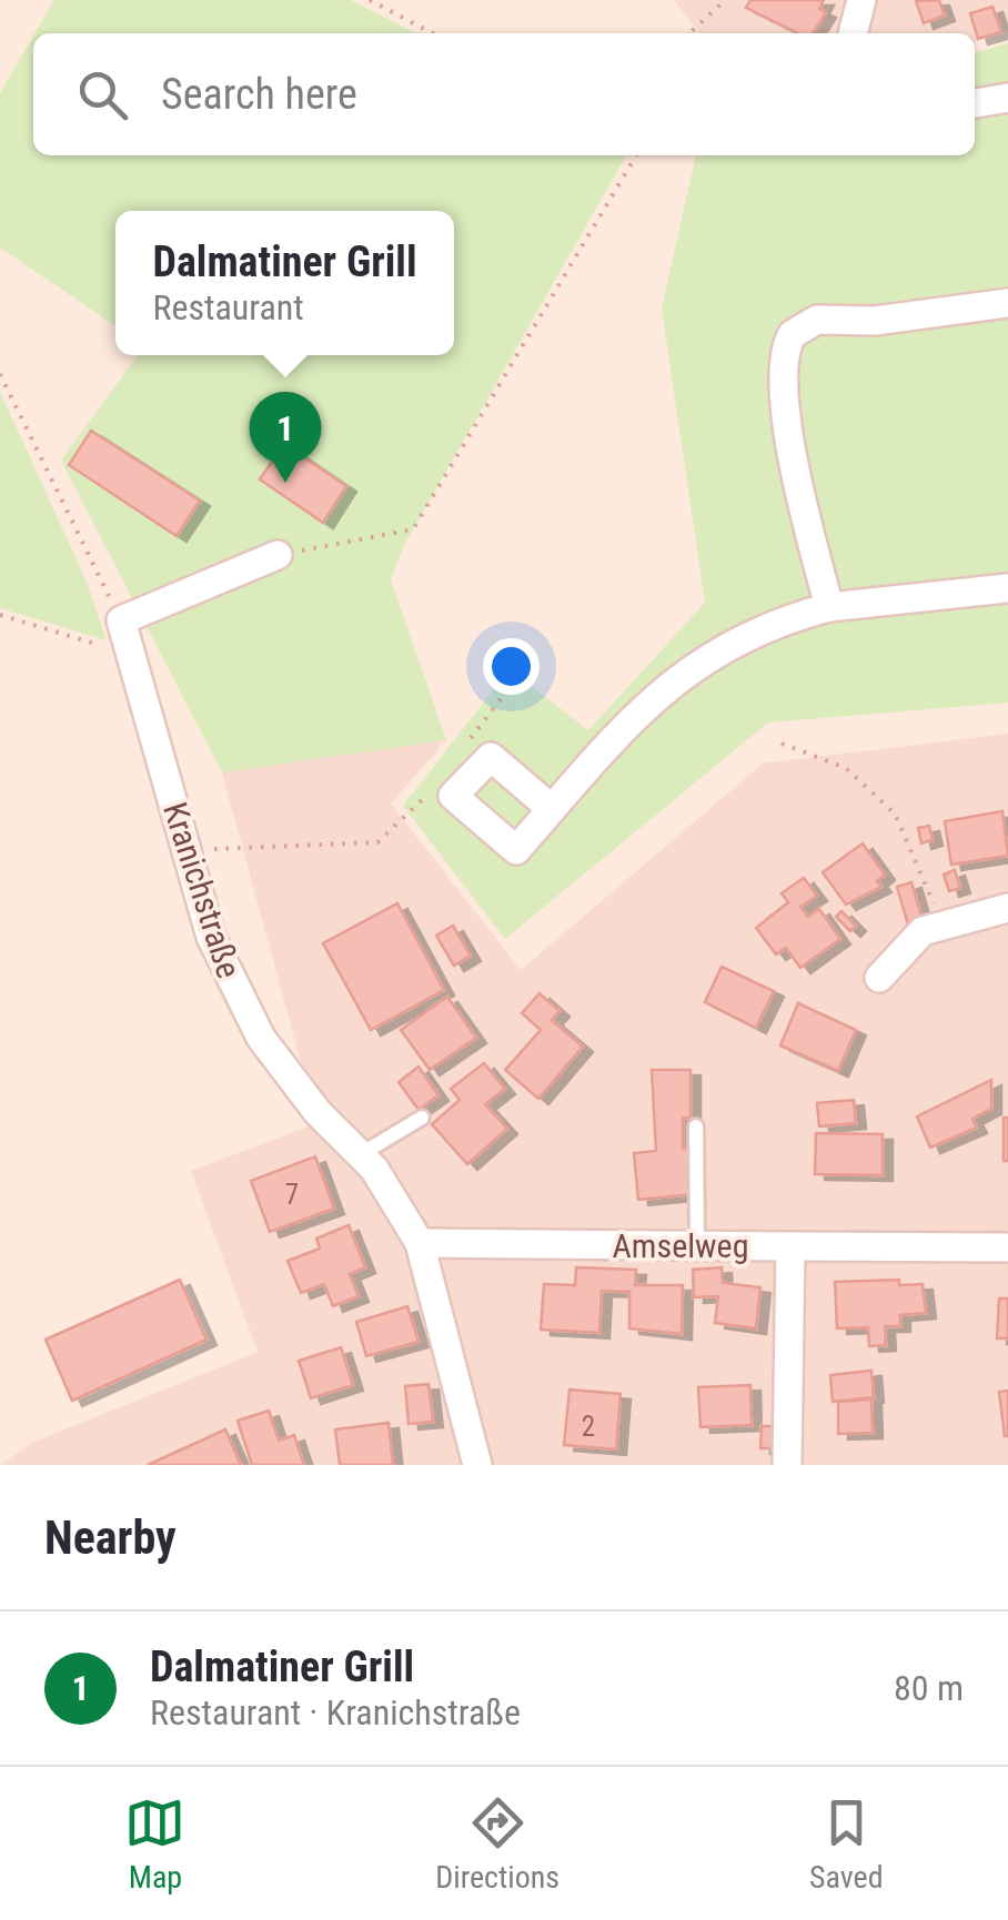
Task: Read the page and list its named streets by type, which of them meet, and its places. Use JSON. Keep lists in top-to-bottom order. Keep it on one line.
{"streets":{"street":["Kranichstraße","Amselweg"]},"crossings":[["Kranichstraße","Amselweg"]],"house_numbers":["7","2"],"page":{"search":"Search here","popup":["Dalmatiner Grill","Restaurant"],"pins":"1","heading":"Nearby","list":[{"mark":"1","name":"Dalmatiner Grill","note":"Restaurant · Kranichstraße","value":"80 m"}],"nav":["Map","Directions","Saved"]}}
